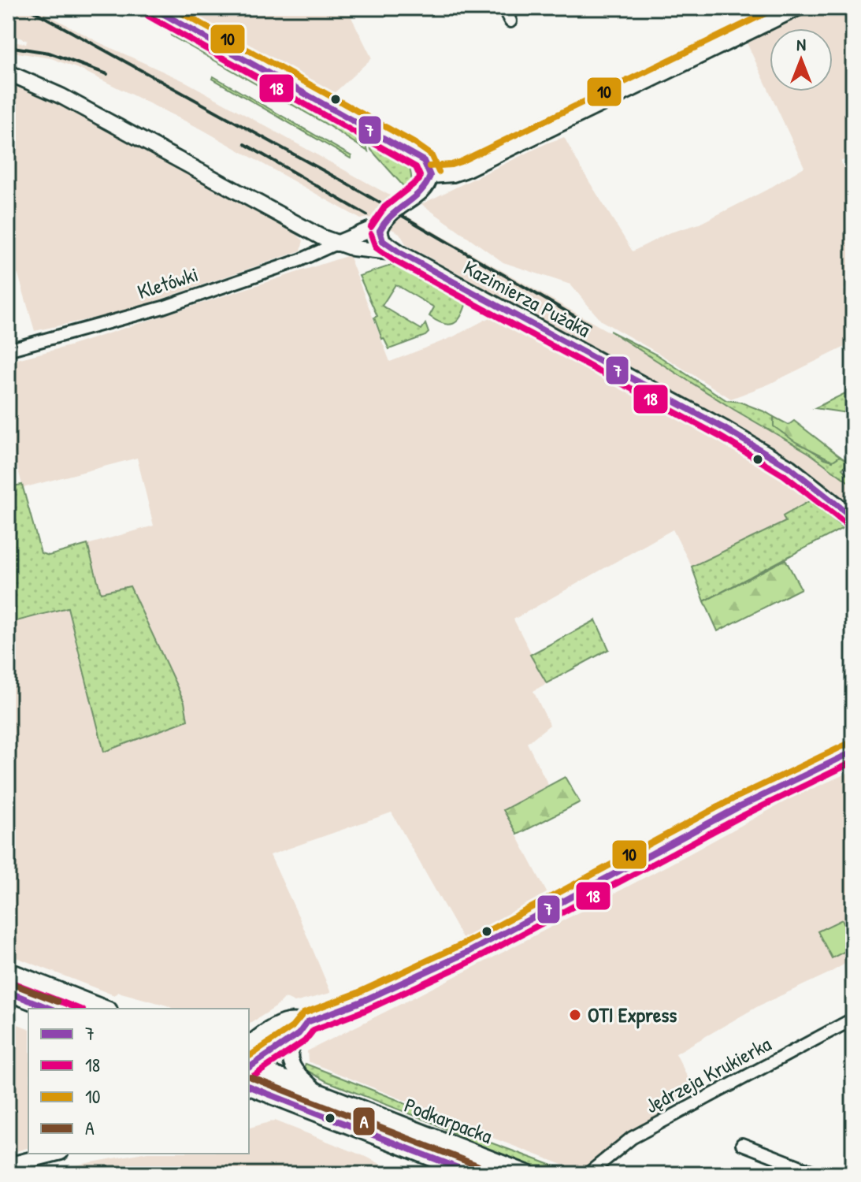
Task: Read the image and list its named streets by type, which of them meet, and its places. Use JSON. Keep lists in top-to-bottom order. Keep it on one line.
{"streets":{"main road":["Podkarpacka"],"street":["Kletówki","Kazimierza Pużaka","Jędrzeja Krukierka"]},"places":["OTI Express"],"lines":["transit line 7","transit line 10","transit line 18","transit line A"],"legend":["7","18","10","A"],"north":"top"}
